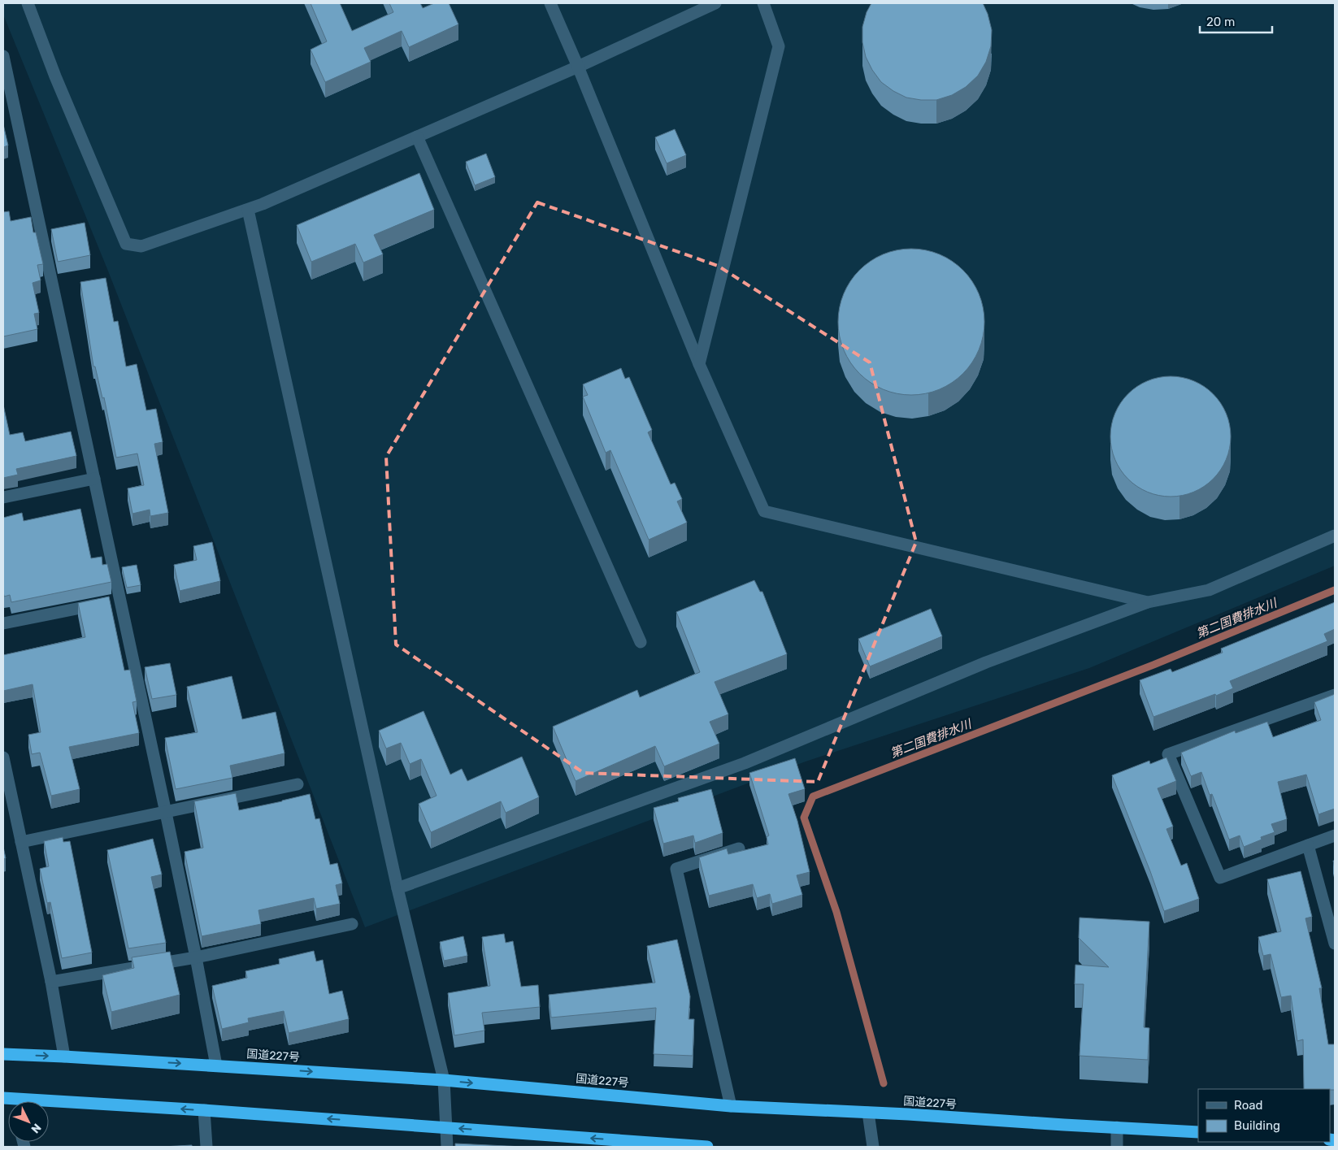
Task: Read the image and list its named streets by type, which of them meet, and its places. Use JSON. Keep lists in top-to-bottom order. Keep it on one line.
{"streets":{"highway":["国道227号"]},"water":["第二国費排水川"],"legend":["Road","Building"],"scale_bar":"20 m","north":"bottom right"}
